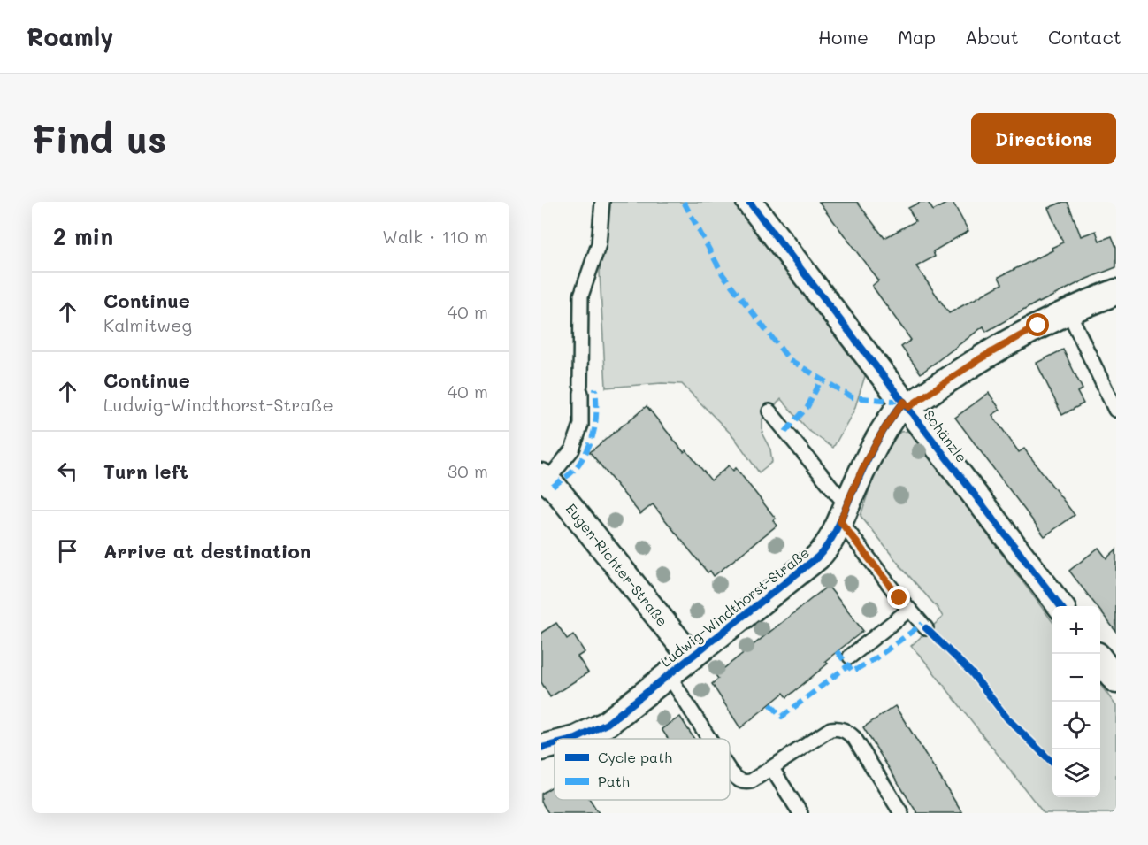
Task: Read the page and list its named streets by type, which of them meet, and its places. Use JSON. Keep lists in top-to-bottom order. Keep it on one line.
{"streets":{"street":["Schänzle","Eugen-Richter-Straße","Ludwig-Windthorst-Straße"]},"crossings":[["Schänzle","Ludwig-Windthorst-Straße"],["Eugen-Richter-Straße","Ludwig-Windthorst-Straße"]],"legend":["Cycle path","Path"],"page":{"header":"Roamly","nav":["Home","Map","About","Contact"],"buttons":"Directions","title":"Find us","heading":["2 min","Walk · 110 m"],"list":[["Continue","Kalmitweg","40 m"],["Continue","Ludwig-Windthorst-Straße","40 m"],["Turn left","30 m"],"Arrive at destination"],"map_buttons":["+","−"]}}
